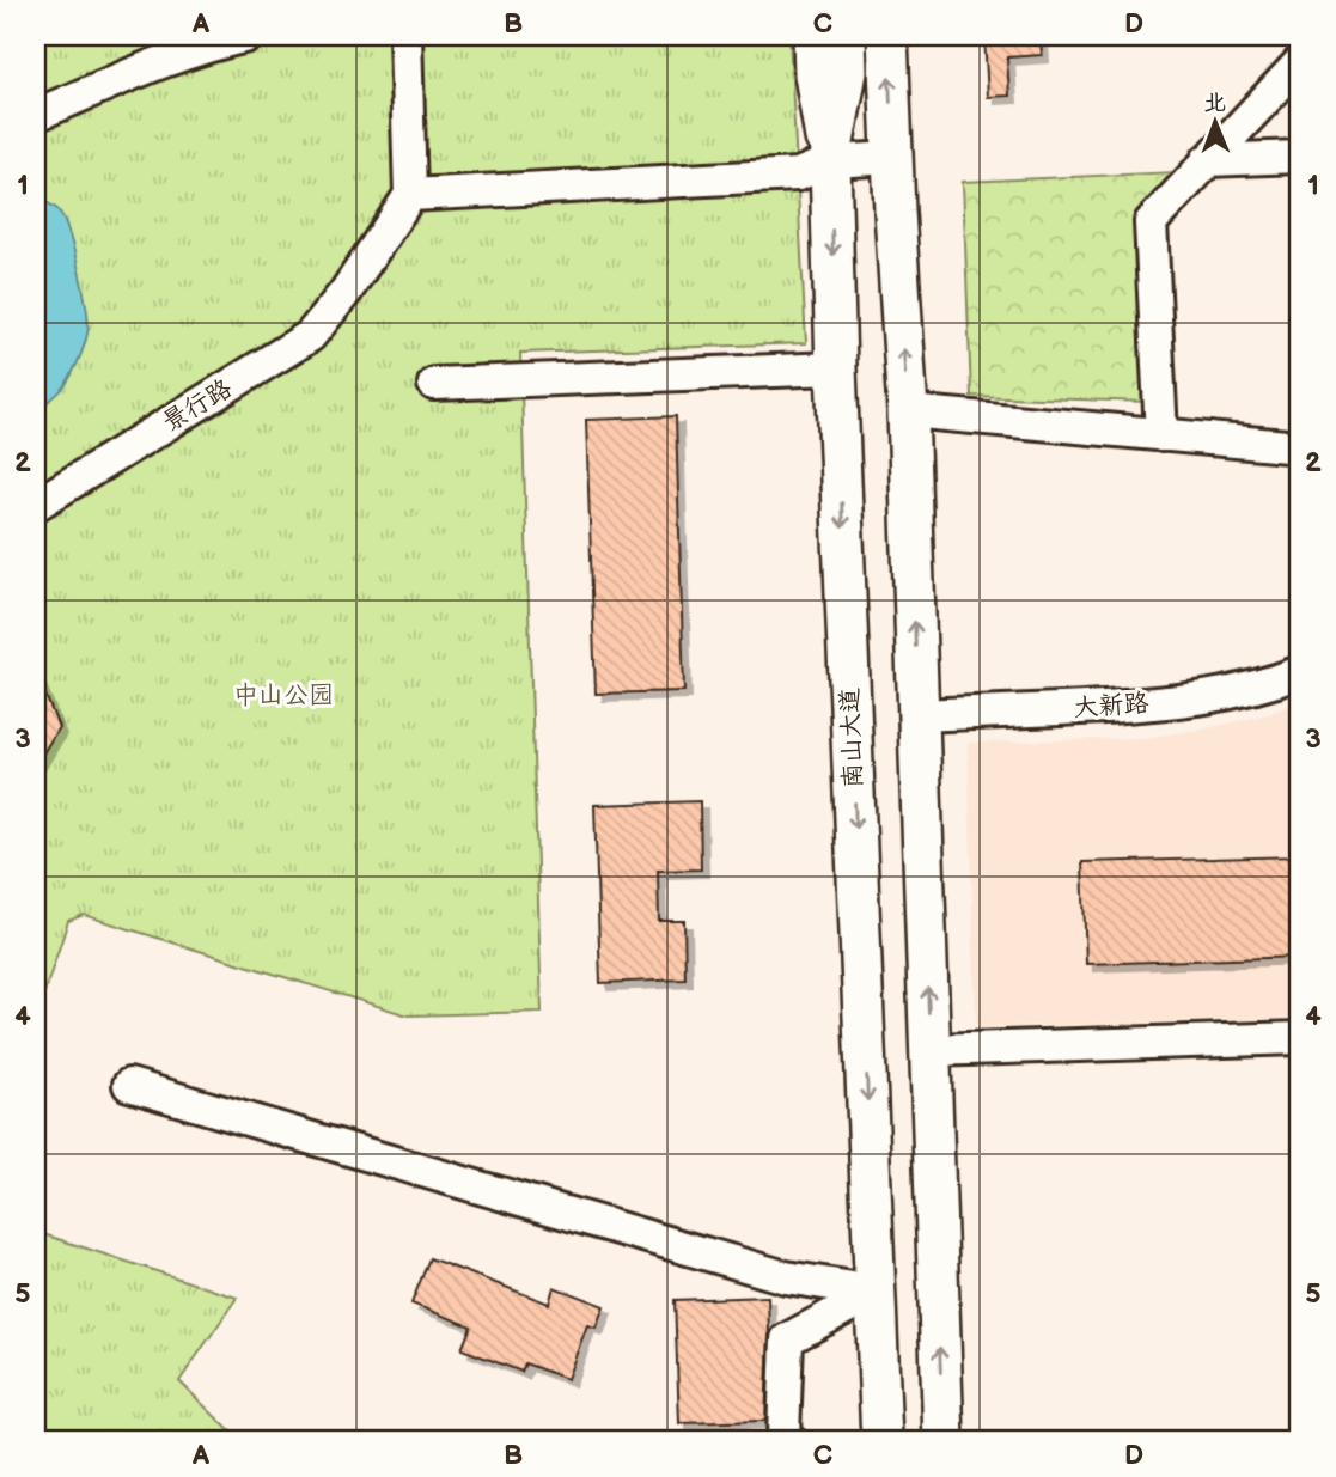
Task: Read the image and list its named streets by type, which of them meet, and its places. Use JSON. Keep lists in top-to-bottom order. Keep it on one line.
{"streets":{"main road":["南山大道"],"street":["景行路","大新路"]},"parks":["中山公园"],"north":"top","grid":{"columns":["A","B","C","D"],"rows":["1","2","3","4","5"]}}
